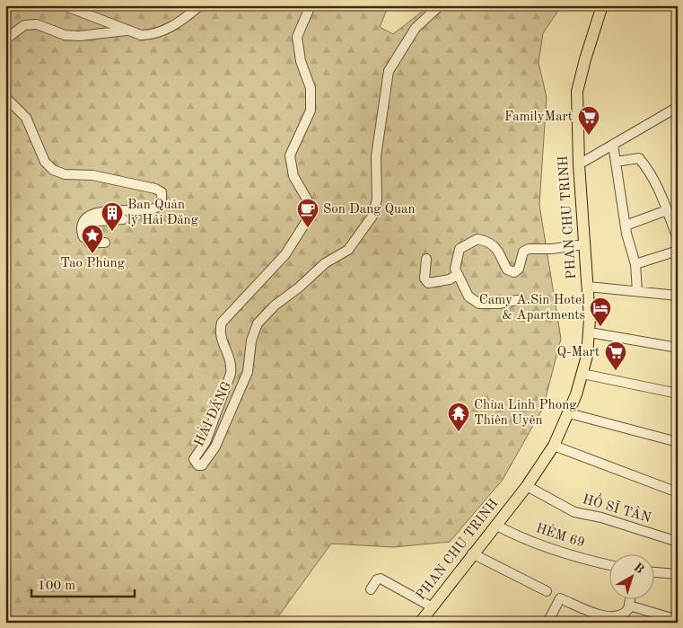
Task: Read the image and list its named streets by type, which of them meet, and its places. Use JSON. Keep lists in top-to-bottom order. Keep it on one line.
{"streets":{"main road":["PHAN CHU TRINH"],"street":["HẢI ĐĂNG","HỒ SĨ TÂN","HẺM 69"]},"crossings":[["PHAN CHU TRINH","HỒ SĨ TÂN"],["PHAN CHU TRINH","HẺM 69"]],"places":{"supermarket":["FamilyMart","Q-Mart"],"cafe":["Son Dang Quan"],"building":["Ban Quản lý Hải Đăng"],"place":["Tao Phùng"],"hotel":["Camy A.Sin Hotel & Apartments"],"temple":["Chùa Linh Phong Thiên Uyên"]},"scale_bar":"100 m","north":"top right"}
